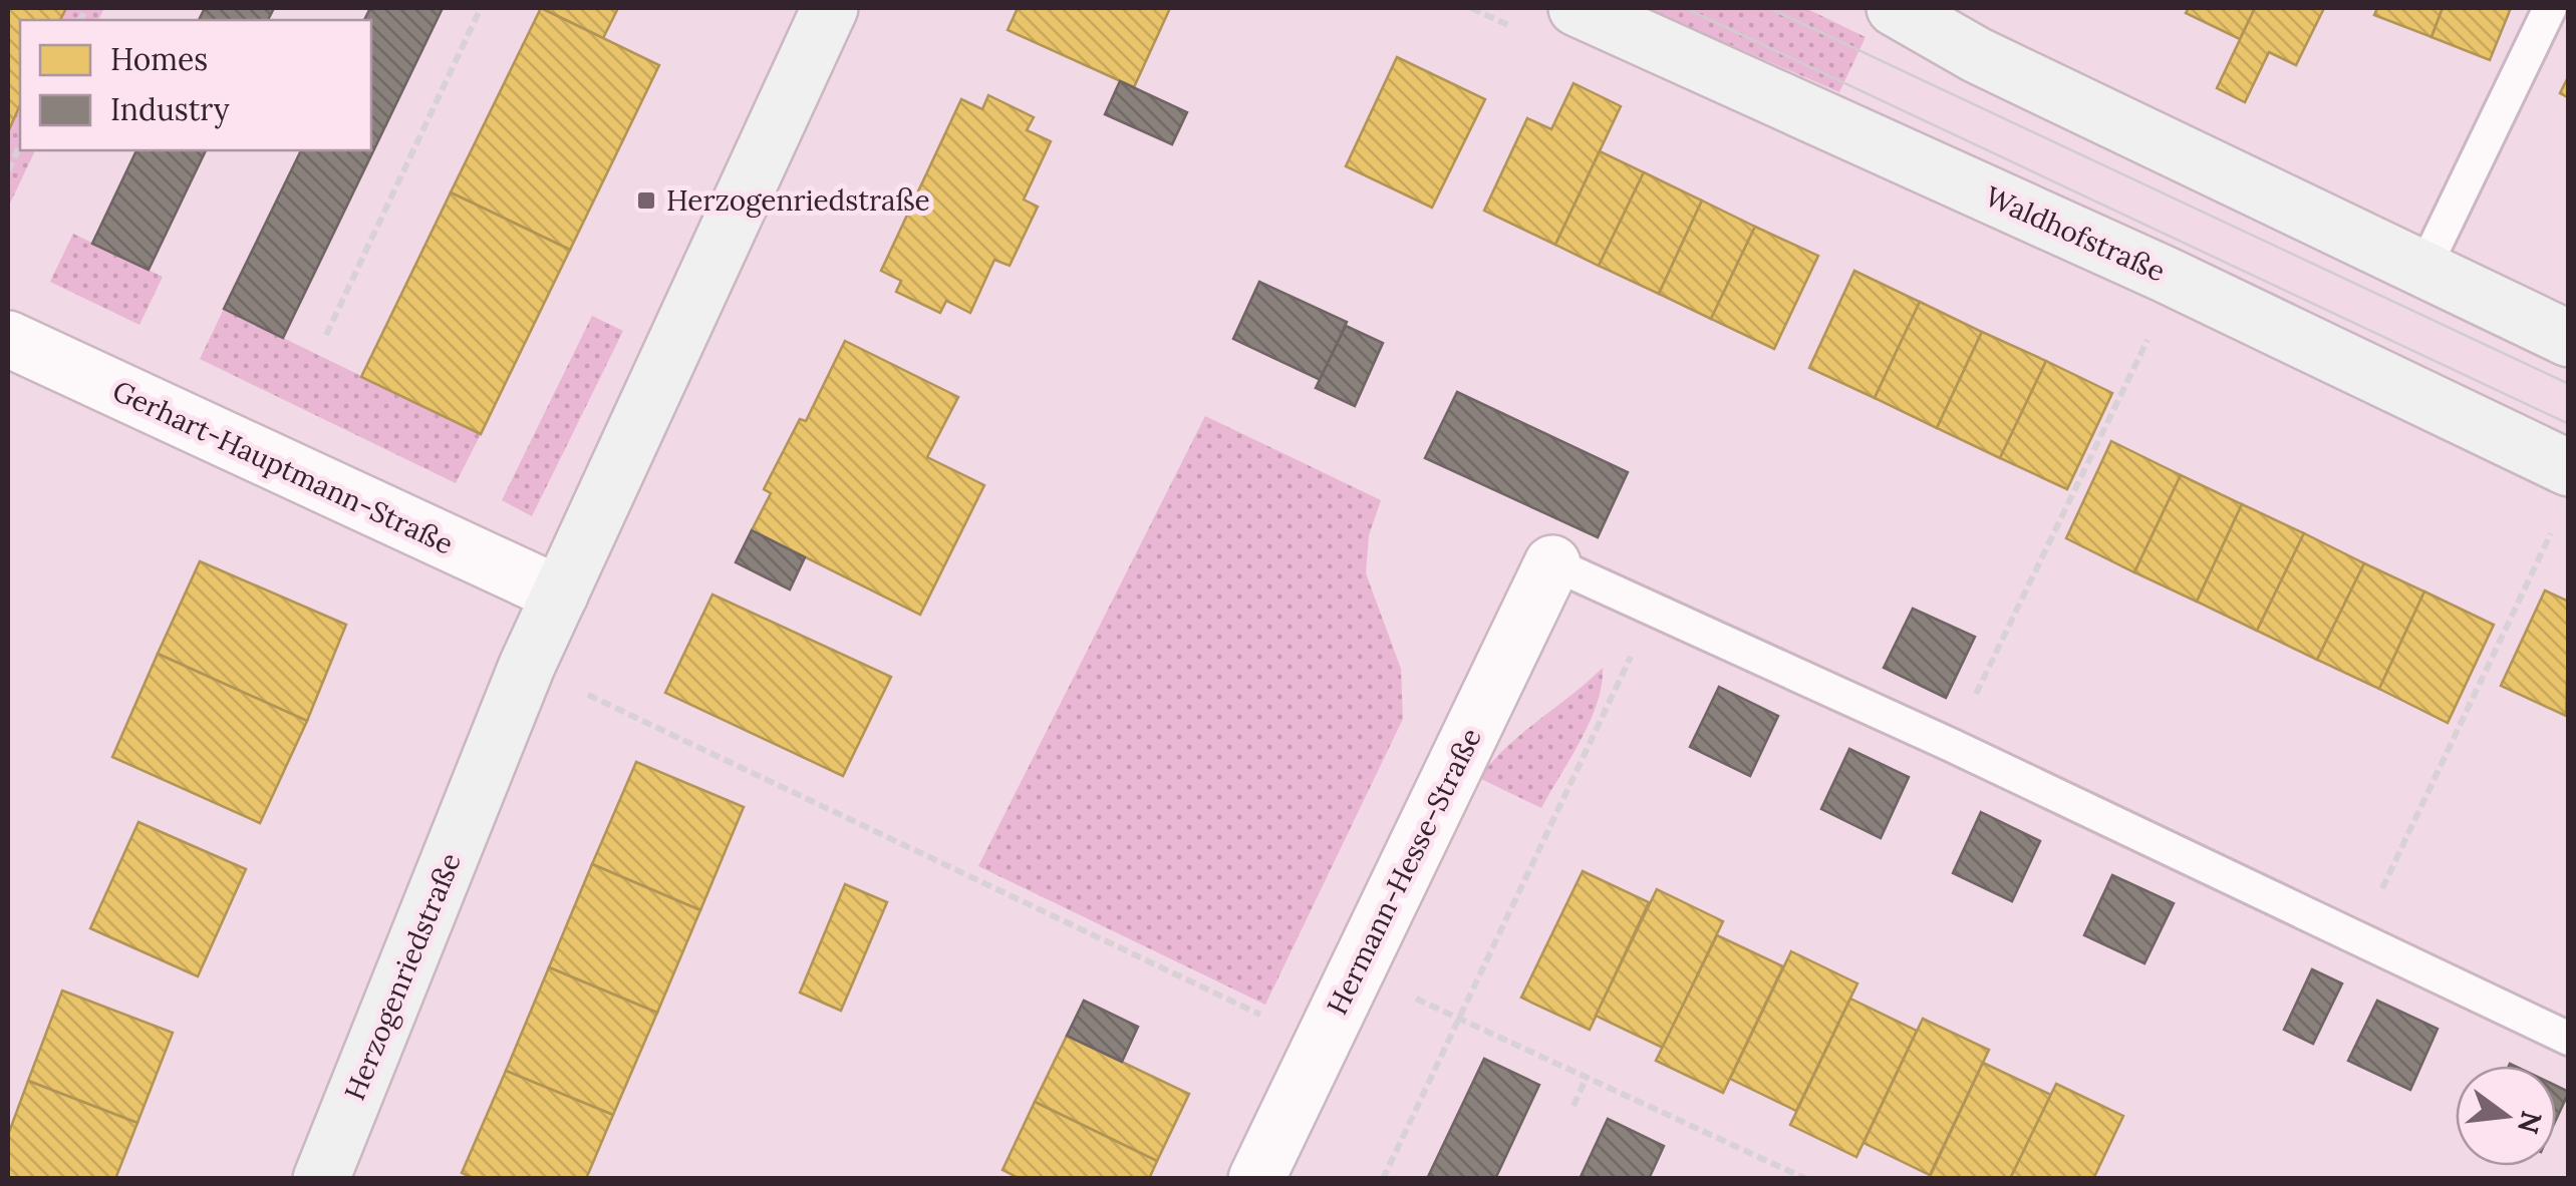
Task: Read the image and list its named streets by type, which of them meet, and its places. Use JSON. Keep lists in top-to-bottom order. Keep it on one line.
{"streets":{"street":["Waldhofstraße","Gerhart-Hauptmann-Straße","Hermann-Hesse-Straße","Herzogenriedstraße"]},"crossings":[["Gerhart-Hauptmann-Straße","Herzogenriedstraße"]],"places":{"transit":["Herzogenriedstraße"]},"legend":["Homes","Industry"],"north":"right"}
